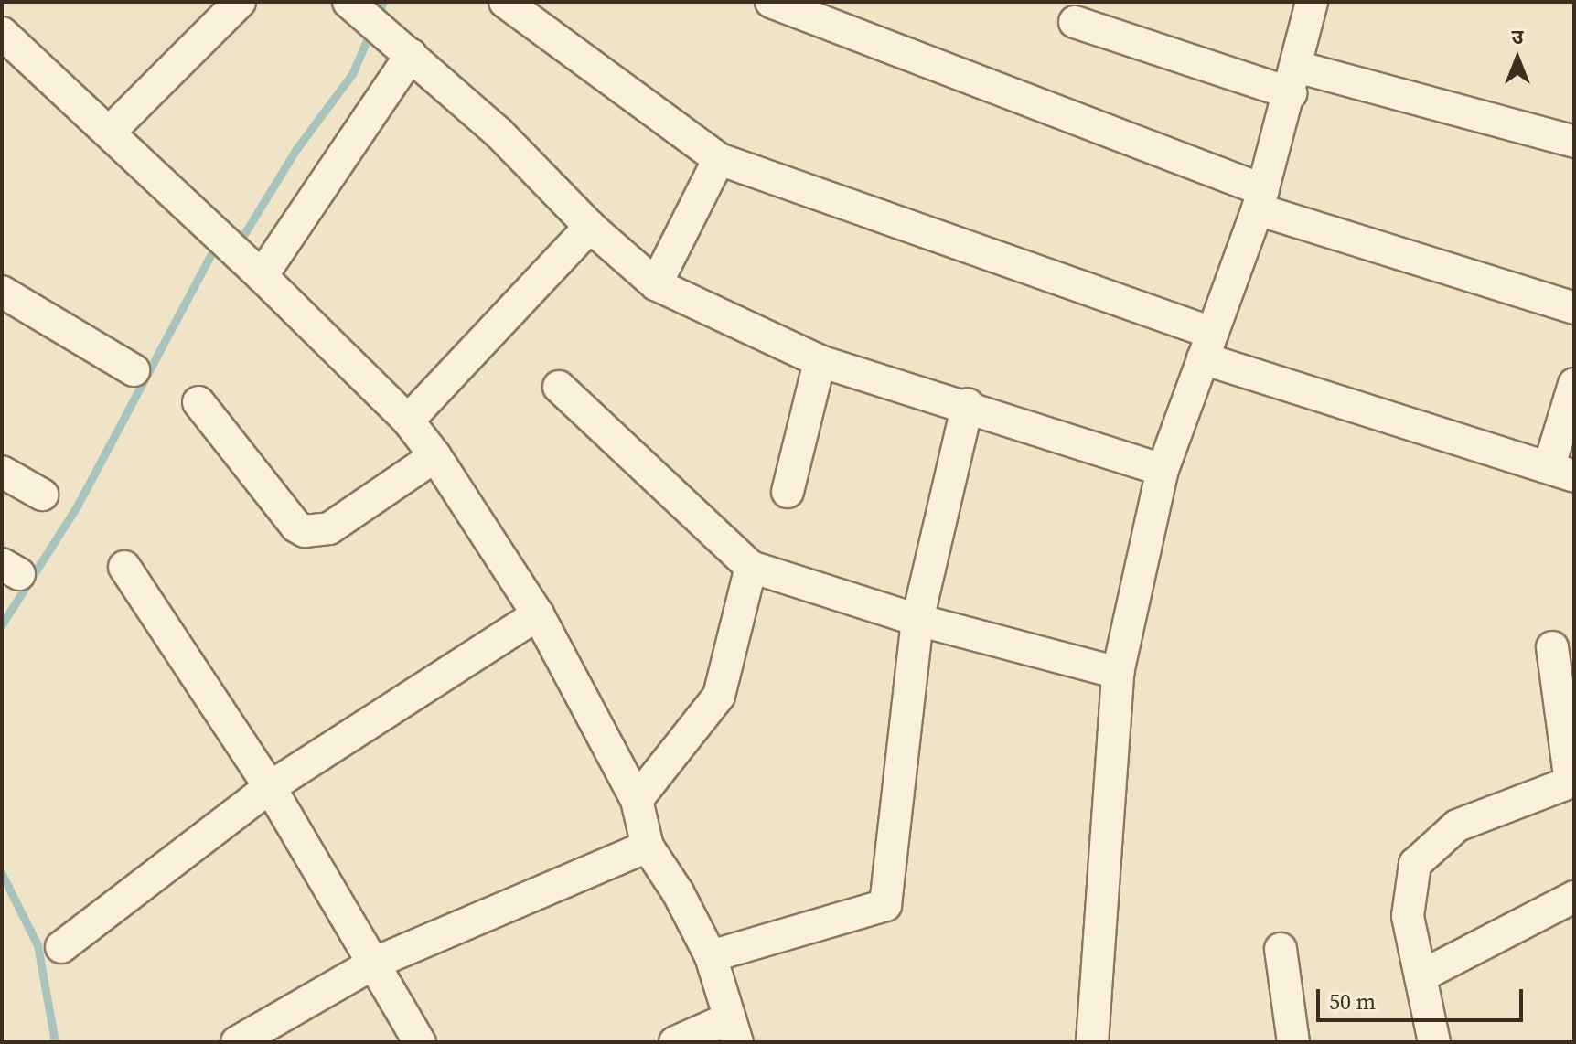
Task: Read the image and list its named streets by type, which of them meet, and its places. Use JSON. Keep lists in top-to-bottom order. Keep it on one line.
{"scale_bar":"50 m","north":"top"}
